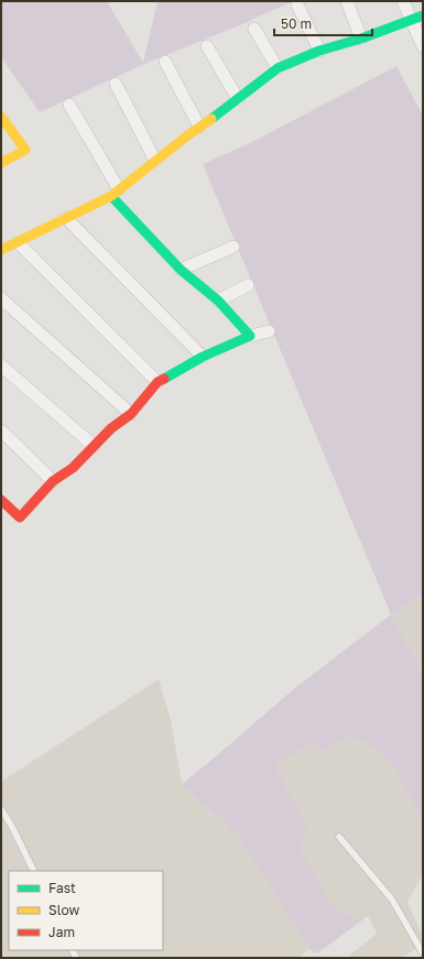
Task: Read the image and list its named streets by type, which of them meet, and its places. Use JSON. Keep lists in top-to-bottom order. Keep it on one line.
{"legend":["Fast","Slow","Jam"],"scale_bar":"50 m"}
